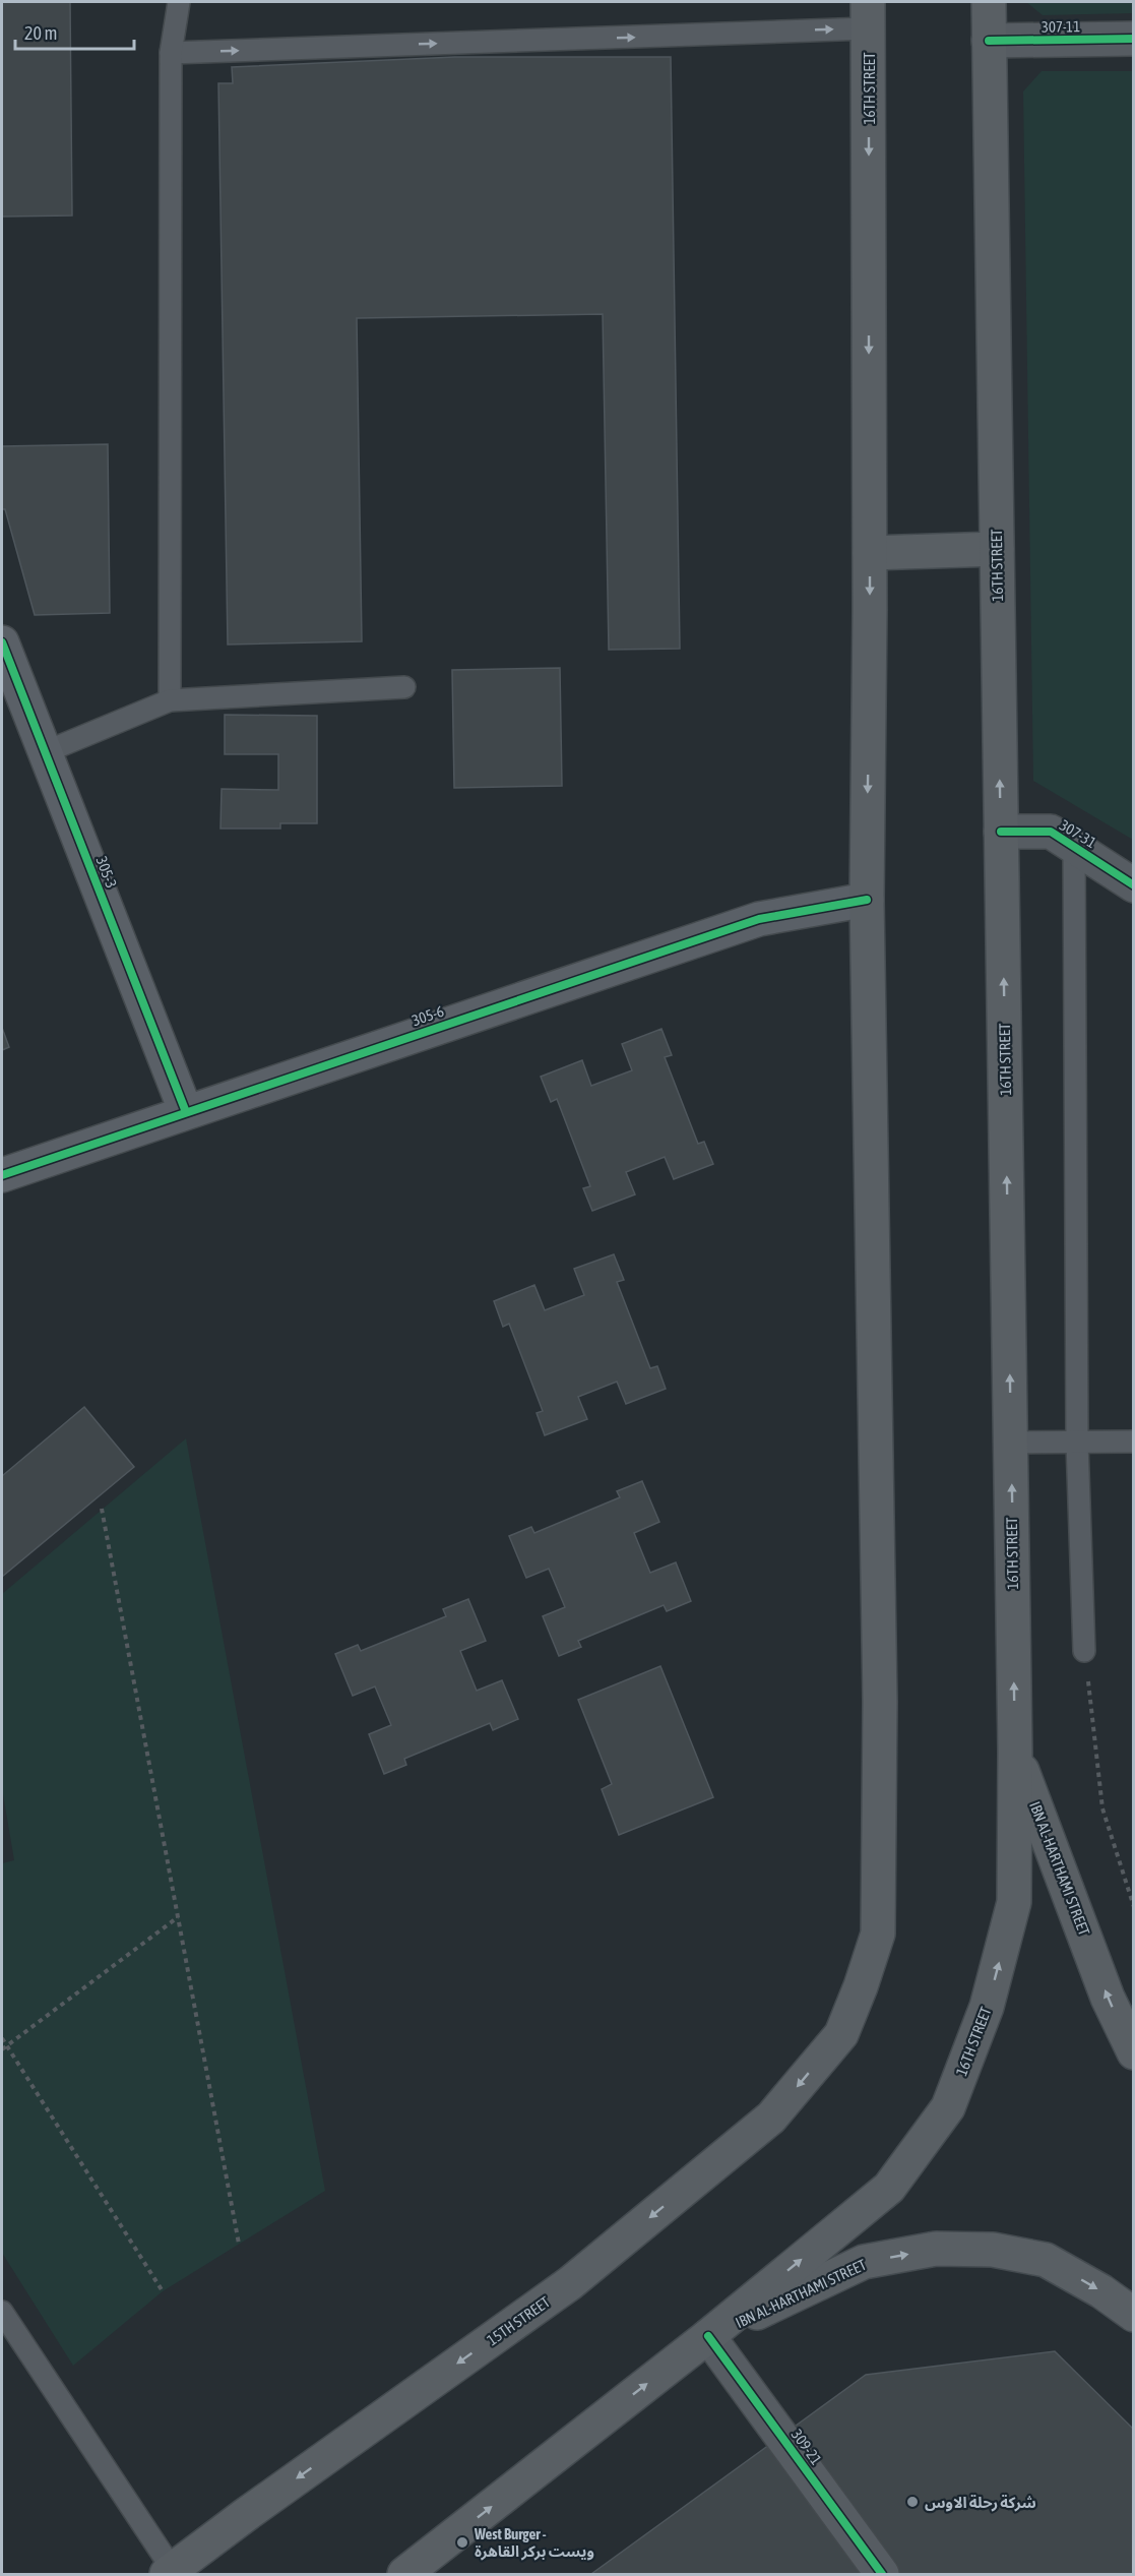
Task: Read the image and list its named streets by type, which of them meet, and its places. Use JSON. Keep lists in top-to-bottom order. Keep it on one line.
{"streets":{"main road":["16TH STREET","IBN AL-HARTHAMI STREET","15TH STREET"],"street":["307-11","307-31","305-3","305-6","309-21"]},"crossings":[["307-11","16TH STREET"],["16TH STREET","307-31"],["16TH STREET","305-6"],["16TH STREET","IBN AL-HARTHAMI STREET"],["16TH STREET","15TH STREET"],["16TH STREET","309-21"],["305-3","305-6"],["IBN AL-HARTHAMI STREET","309-21"]],"places":["شركة رحلة الاوس","West Burger - ويست بركر القاهرة"],"scale_bar":"20 m"}
